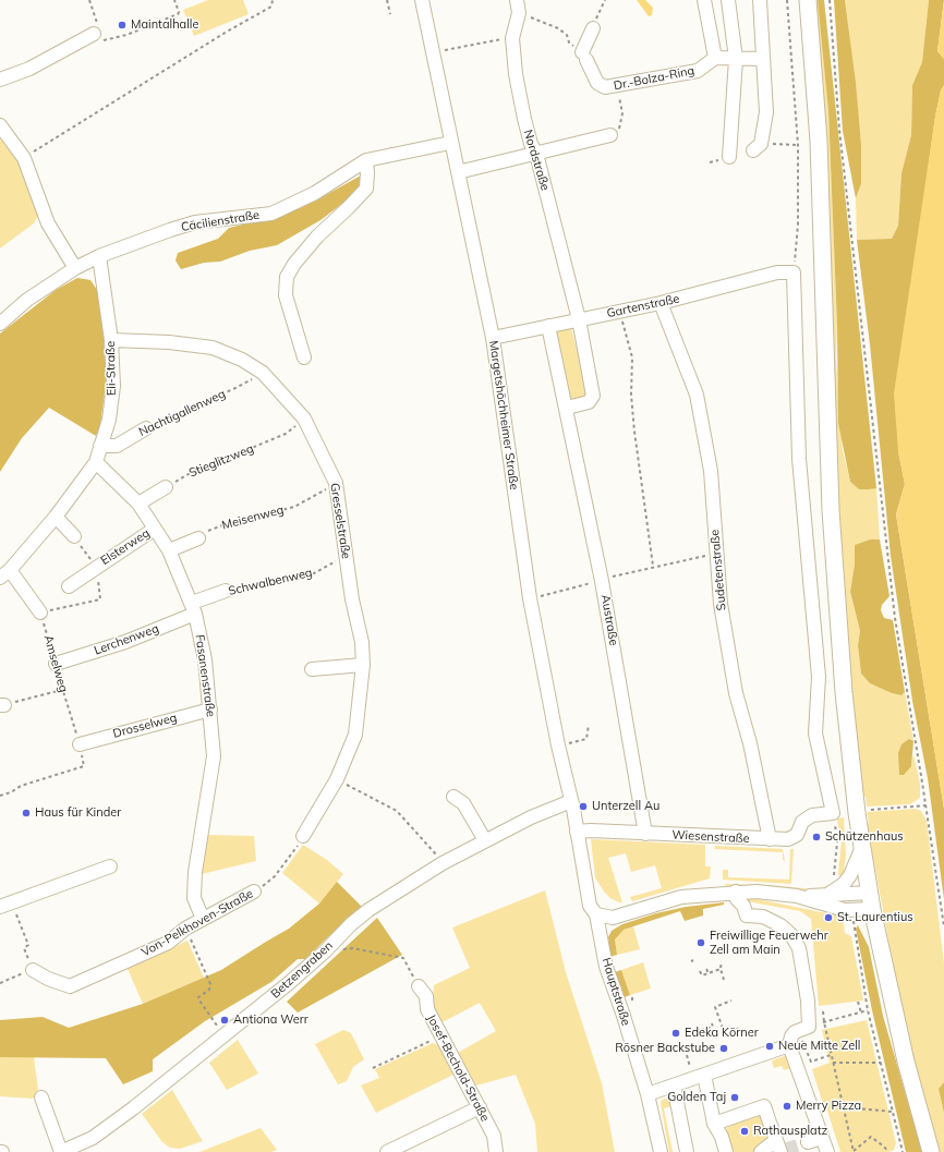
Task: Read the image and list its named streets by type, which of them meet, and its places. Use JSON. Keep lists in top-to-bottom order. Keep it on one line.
{"streets":{"street":["Dr.-Bolza-Ring","Nordstraße","Cäcilienstraße","Gartenstraße","Eli-Straße","Nachtigallenweg","Margetshöchheimer Straße","Gresselstraße","Elsterweg","Sudetenstraße","Schwalbenweg","Austraße","Lerchenweg","Fasanenstraße","Drosselweg","Wiesenstraße","Von-Pelkhoven-Straße","Betzengraben","Hauptstraße","Josef-Bechold-Straße"],"path":["Stieglitzweg","Meisenweg","Amselweg"]},"crossings":[["Nordstraße","Gartenstraße"],["Cäcilienstraße","Eli-Straße"],["Cäcilienstraße","Margetshöchheimer Straße"],["Gartenstraße","Margetshöchheimer Straße"],["Gartenstraße","Sudetenstraße"],["Gartenstraße","Austraße"],["Eli-Straße","Nachtigallenweg"],["Eli-Straße","Gresselstraße"],["Eli-Straße","Fasanenstraße"],["Nachtigallenweg","Gresselstraße"],["Margetshöchheimer Straße","Wiesenstraße"],["Margetshöchheimer Straße","Betzengraben"],["Margetshöchheimer Straße","Hauptstraße"],["Stieglitzweg","Gresselstraße"],["Meisenweg","Gresselstraße"],["Gresselstraße","Schwalbenweg"],["Gresselstraße","Von-Pelkhoven-Straße"],["Elsterweg","Amselweg"],["Elsterweg","Fasanenstraße"],["Sudetenstraße","Wiesenstraße"],["Schwalbenweg","Lerchenweg"],["Schwalbenweg","Fasanenstraße"],["Austraße","Wiesenstraße"],["Lerchenweg","Amselweg"],["Lerchenweg","Fasanenstraße"],["Amselweg","Drosselweg"],["Fasanenstraße","Drosselweg"],["Fasanenstraße","Von-Pelkhoven-Straße"],["Wiesenstraße","Hauptstraße"]],"places":["Maintalhalle","Unterzell Au","Haus für Kinder","Schützenhaus","St. Laurentius","Freiwillige Feuerwehr Zell am Main","Antiona Werr","Edeka Körner","Neue Mitte Zell","Rösner Backstube","Golden Taj","Merry Pizza","Rathausplatz"]}
